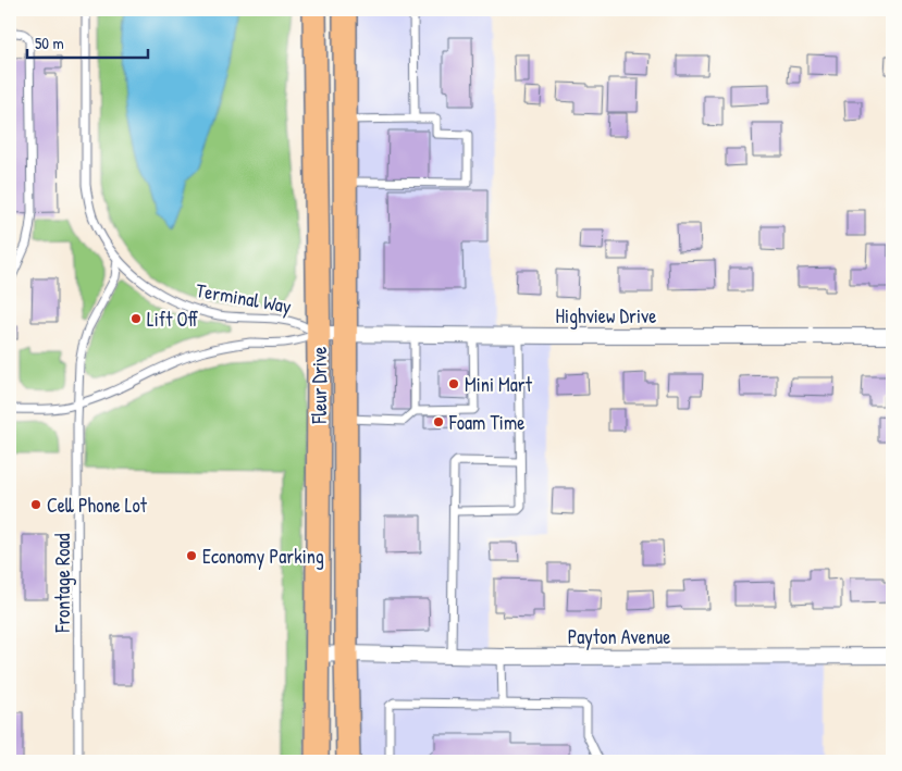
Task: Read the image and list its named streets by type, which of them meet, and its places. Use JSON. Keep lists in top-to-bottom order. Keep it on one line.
{"streets":{"main road":["Fleur Drive"],"street":["Highview Drive","Payton Avenue"],"lane":["Terminal Way","Frontage Road"]},"crossings":[["Terminal Way","Highview Drive"],["Terminal Way","Fleur Drive"],["Terminal Way","Frontage Road"],["Highview Drive","Fleur Drive"],["Fleur Drive","Payton Avenue"]],"places":["Lift Off","Mini Mart","Foam Time","Cell Phone Lot","Economy Parking"],"scale_bar":"50 m"}
